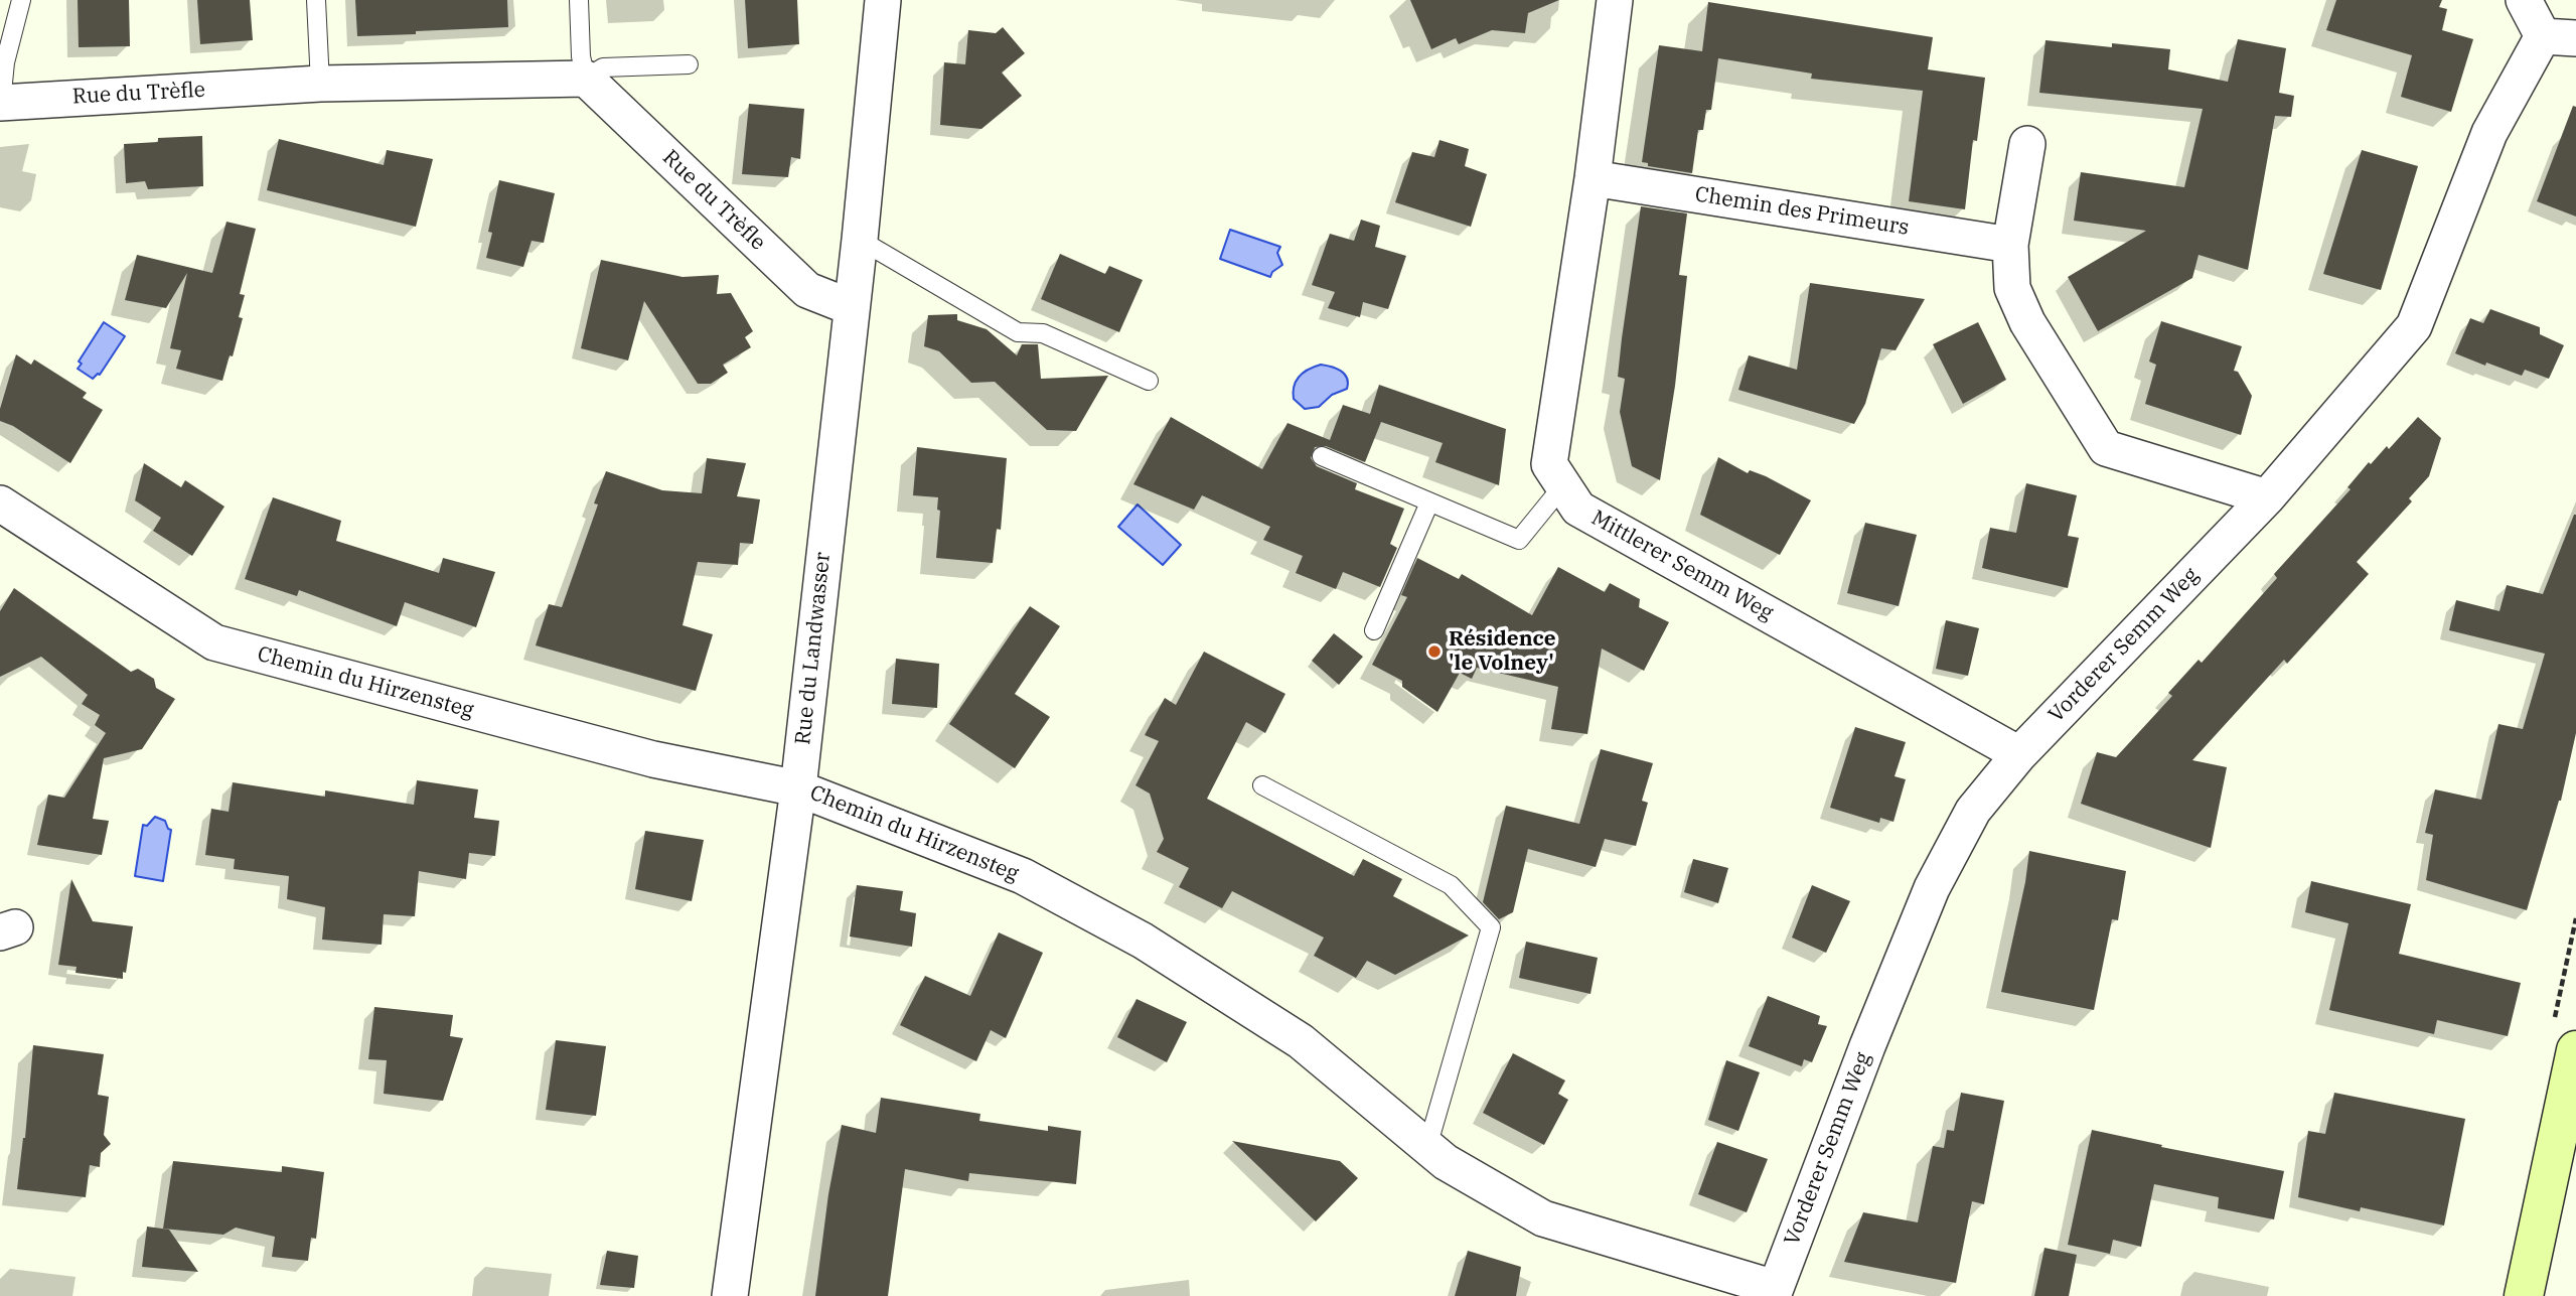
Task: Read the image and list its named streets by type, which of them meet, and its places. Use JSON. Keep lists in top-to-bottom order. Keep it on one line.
{"streets":{"street":["Rue du Trèfle","Chemin des Primeurs","Mittlerer Semm Weg","Vorderer Semm Weg","Rue du Landwasser","Chemin du Hirzensteg"]},"crossings":[["Rue du Trèfle","Rue du Landwasser"],["Chemin des Primeurs","Mittlerer Semm Weg"],["Mittlerer Semm Weg","Vorderer Semm Weg"],["Vorderer Semm Weg","Chemin du Hirzensteg"],["Rue du Landwasser","Chemin du Hirzensteg"]],"places":["Résidence 'le Volney'"]}
